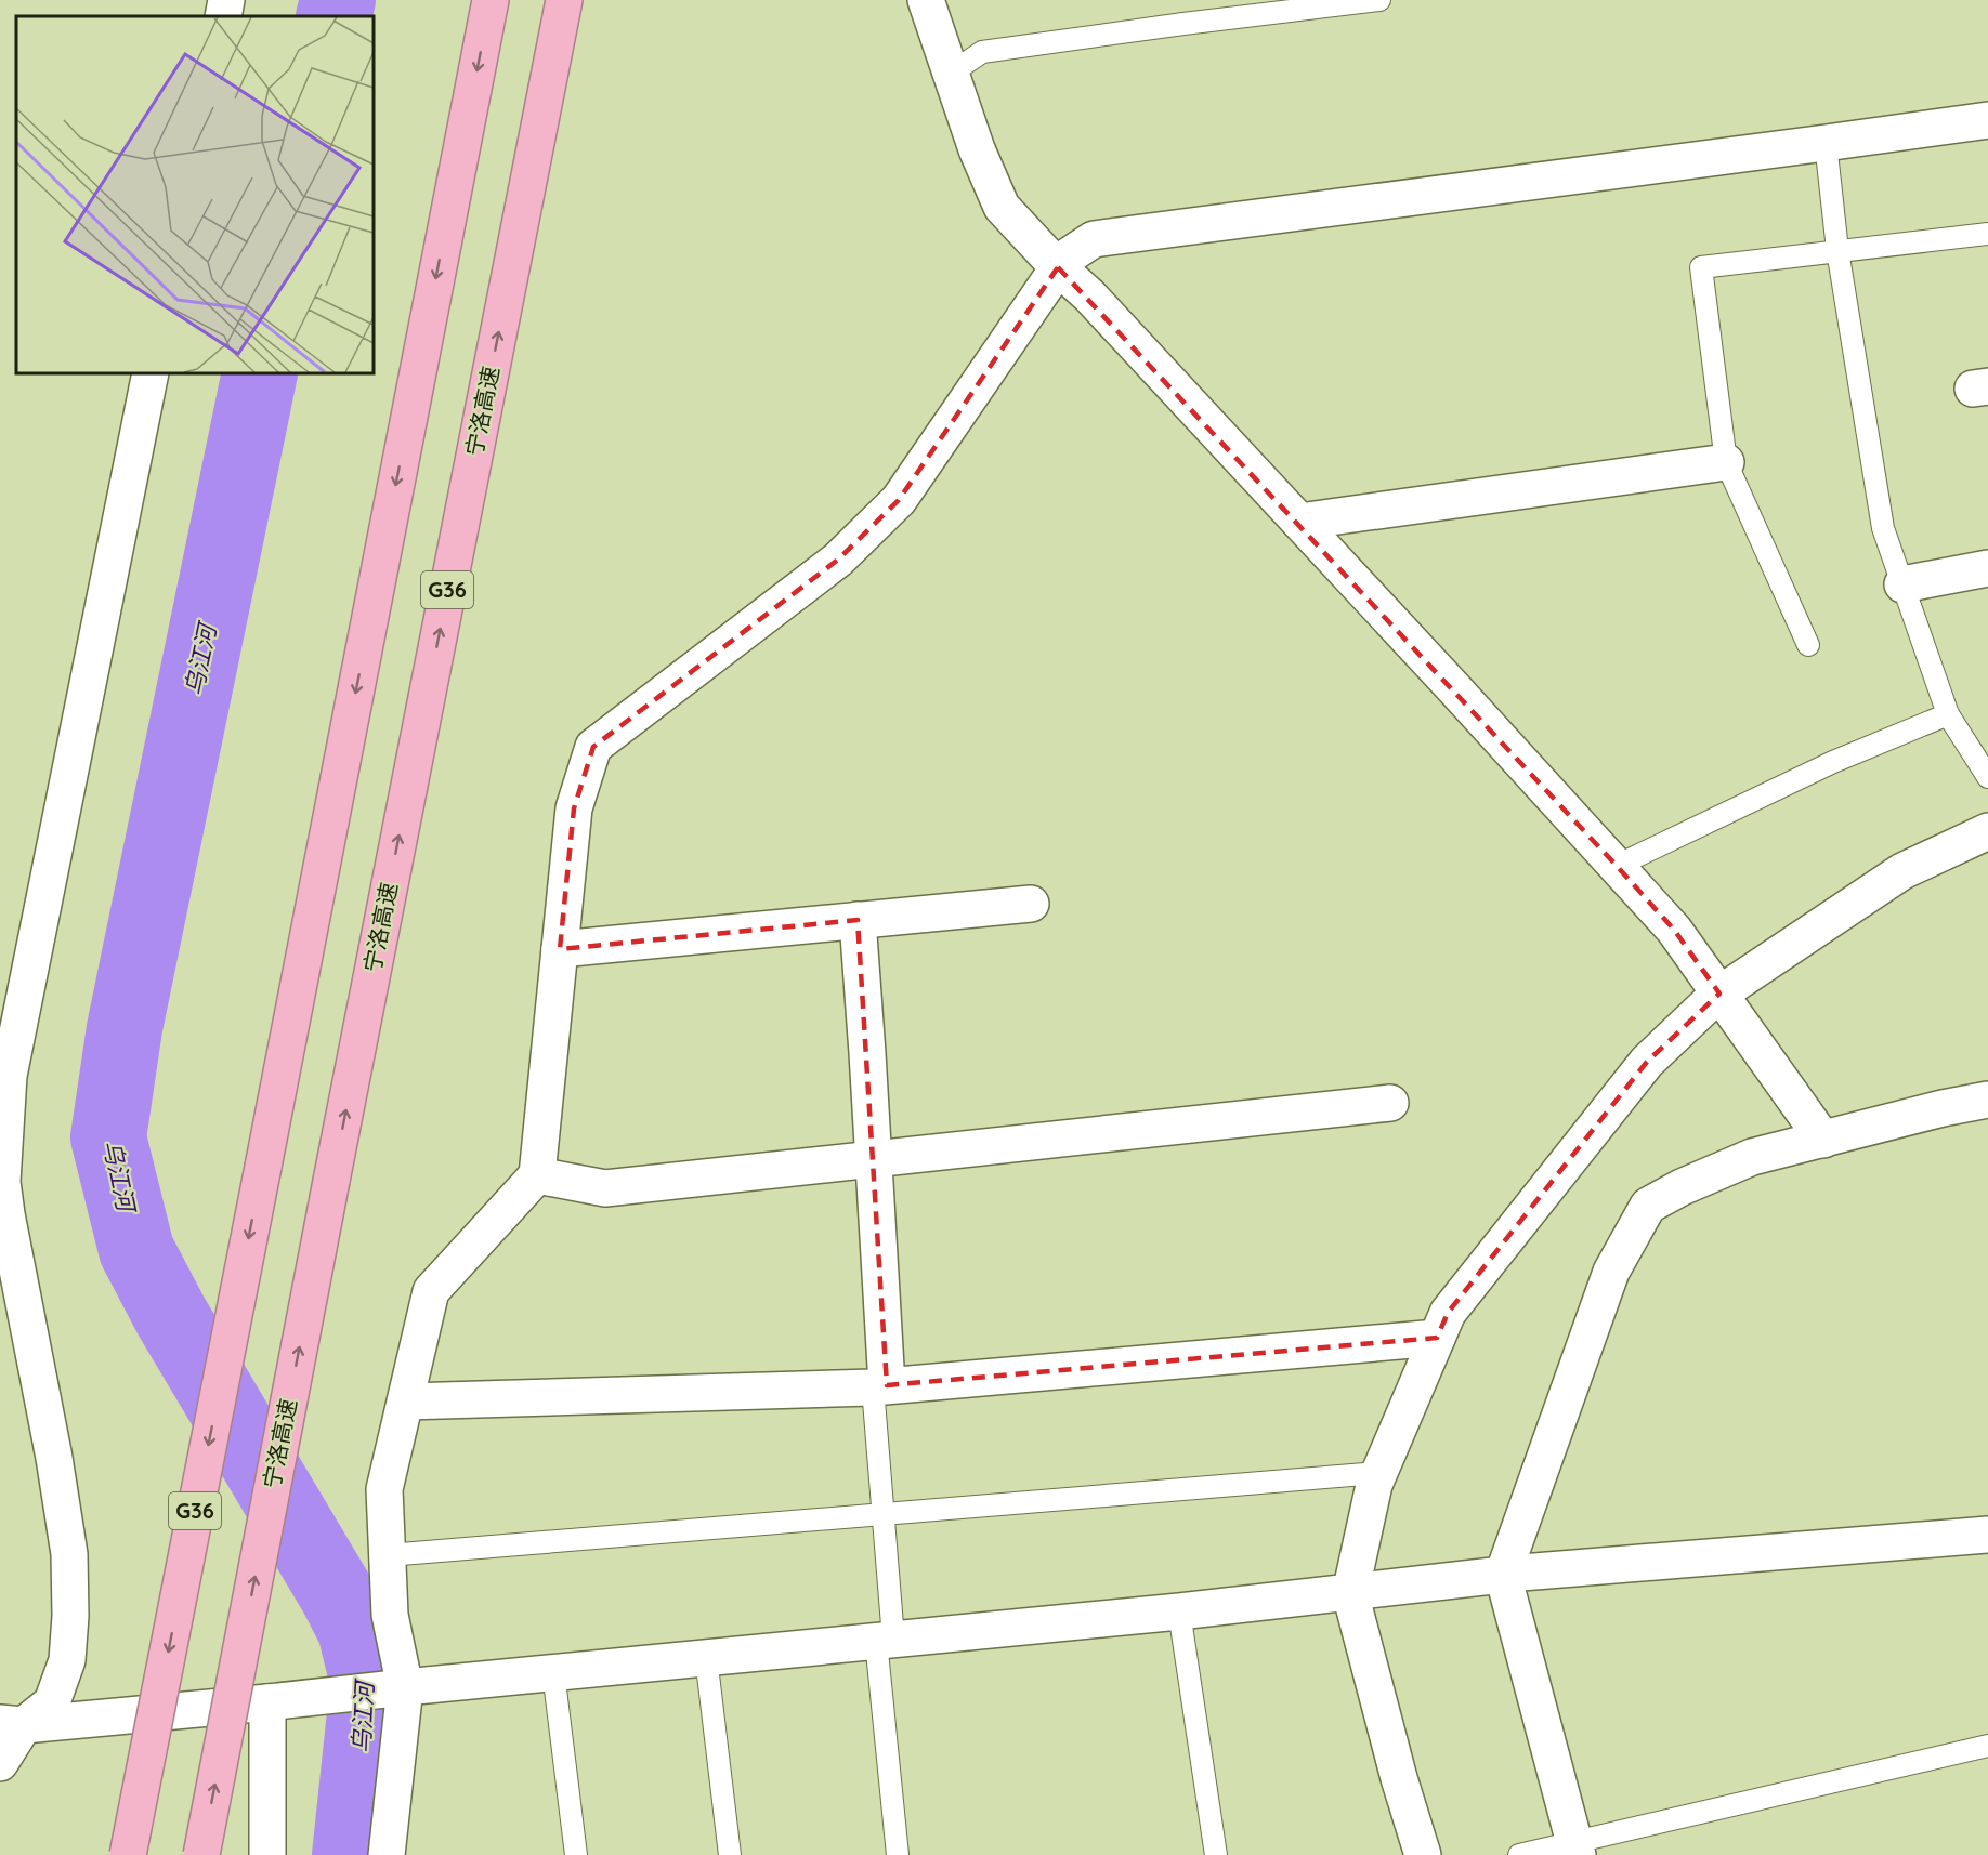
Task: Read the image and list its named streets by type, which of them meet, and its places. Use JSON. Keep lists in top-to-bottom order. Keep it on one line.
{"streets":{"highway":["宁洛高速","G36"]},"water":["乌江河"]}
